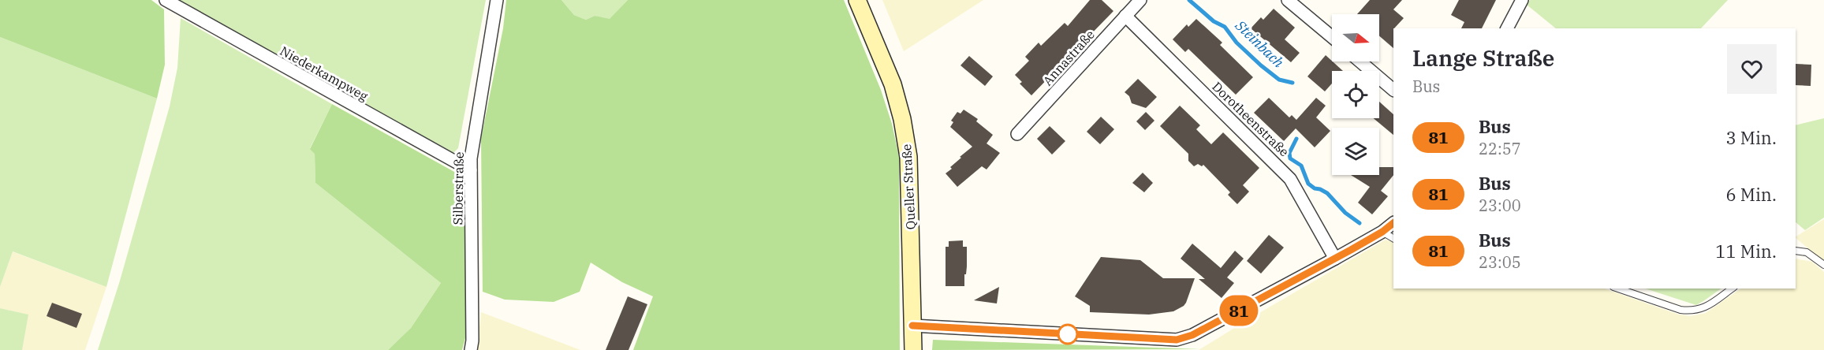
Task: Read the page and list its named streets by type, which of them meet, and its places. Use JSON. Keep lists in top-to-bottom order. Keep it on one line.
{"streets":{"street":["Annastraße","Niederkampweg","Dorotheenstraße","Queller Straße","Silberstraße"]},"crossings":[["Annastraße","Dorotheenstraße"],["Niederkampweg","Silberstraße"]],"water":["Steinbach"],"lines":["bus line 81"],"north":"right","page":{"on_map":"81","heading":["Lange Straße","Bus"],"list":[{"mark":"81","name":"Bus","note":"22:57","value":"3 Min."},{"mark":"81","name":"Bus","note":"23:00","value":"6 Min."},{"mark":"81","name":"Bus","note":"23:05","value":"11 Min."}]}}
